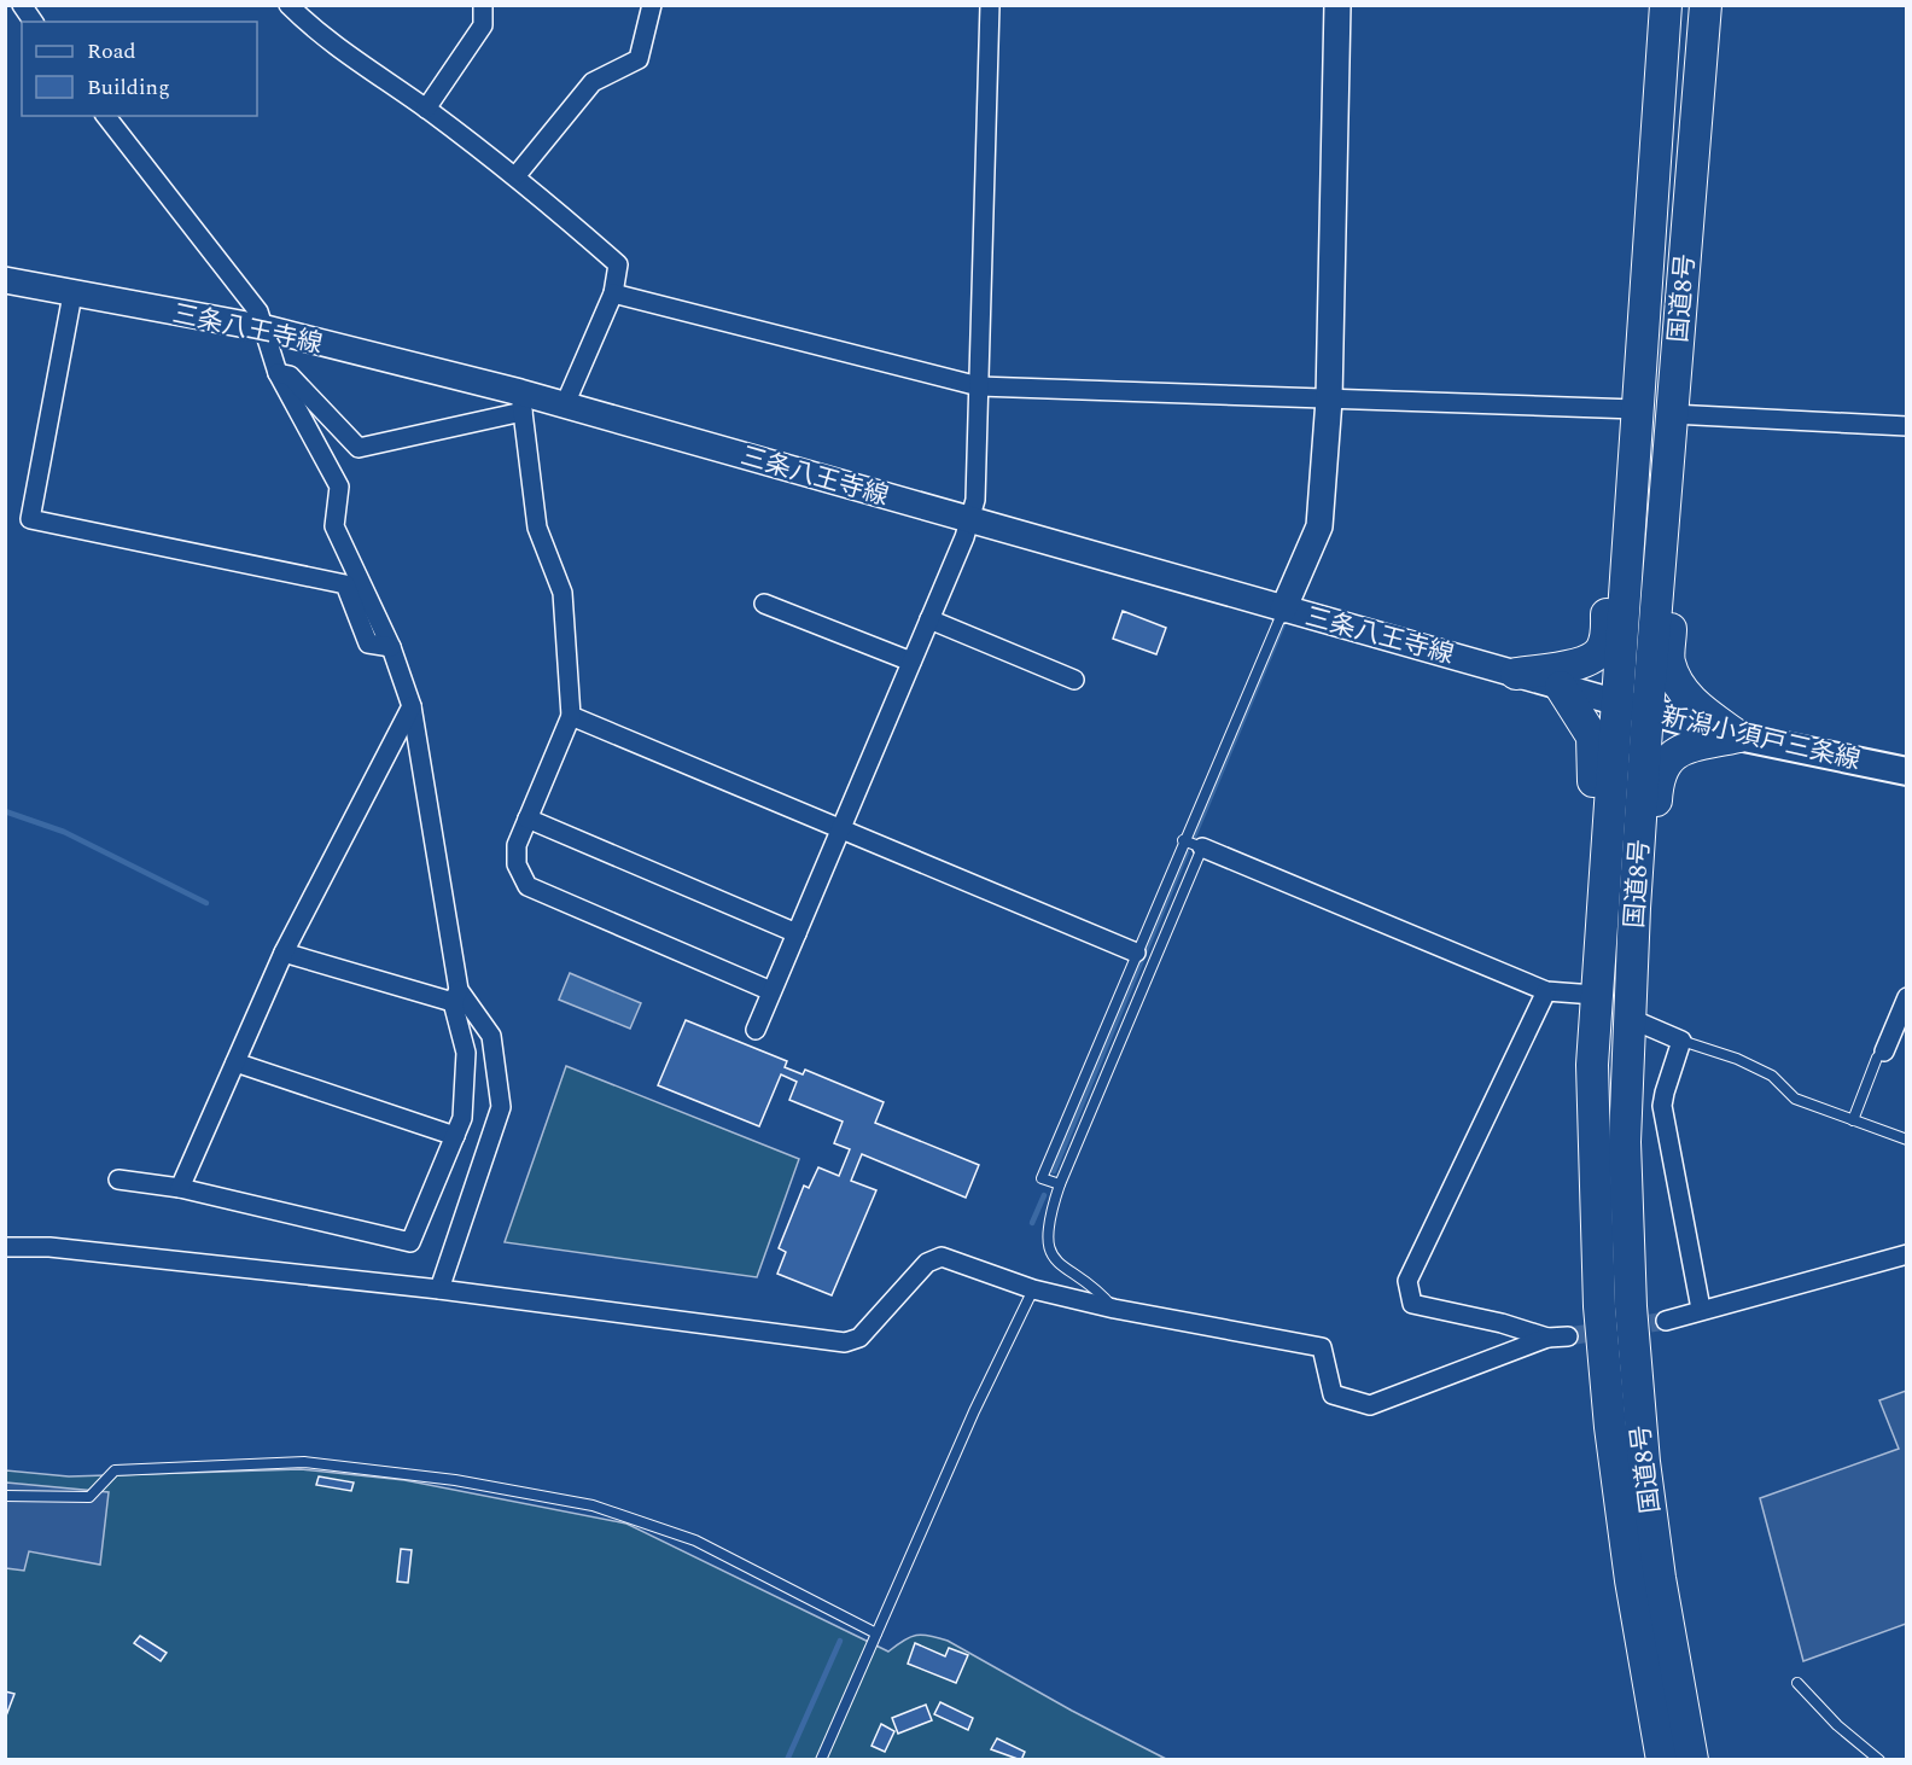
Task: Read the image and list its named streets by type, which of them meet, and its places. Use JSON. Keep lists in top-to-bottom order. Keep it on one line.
{"streets":{"highway":["国道8号"],"main road":["三条八王寺線","新潟小須戸三条線"]},"crossings":[["国道8号","三条八王寺線"],["国道8号","新潟小須戸三条線"],["三条八王寺線","新潟小須戸三条線"]],"legend":["Road","Building"]}
